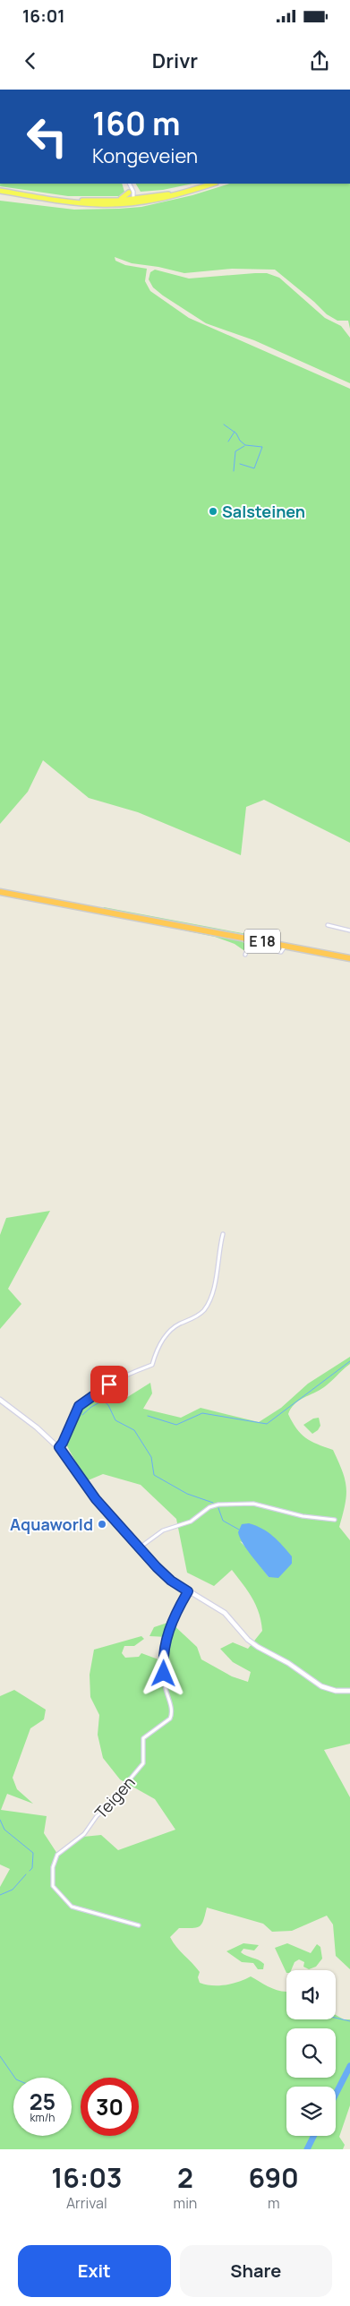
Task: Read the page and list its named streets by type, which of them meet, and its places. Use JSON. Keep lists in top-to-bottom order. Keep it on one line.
{"streets":{"highway":["E 18"],"street":["Teigen"]},"places":["Salsteinen","Aquaworld"],"page":{"status":"16:01","header":"Drivr","turn":["160 m","Kongeveien"],"speed":"25 km/h","limit":"30","eta":["16:03","Arrival","2","min","690","m"],"buttons":["Exit","Share"]}}
